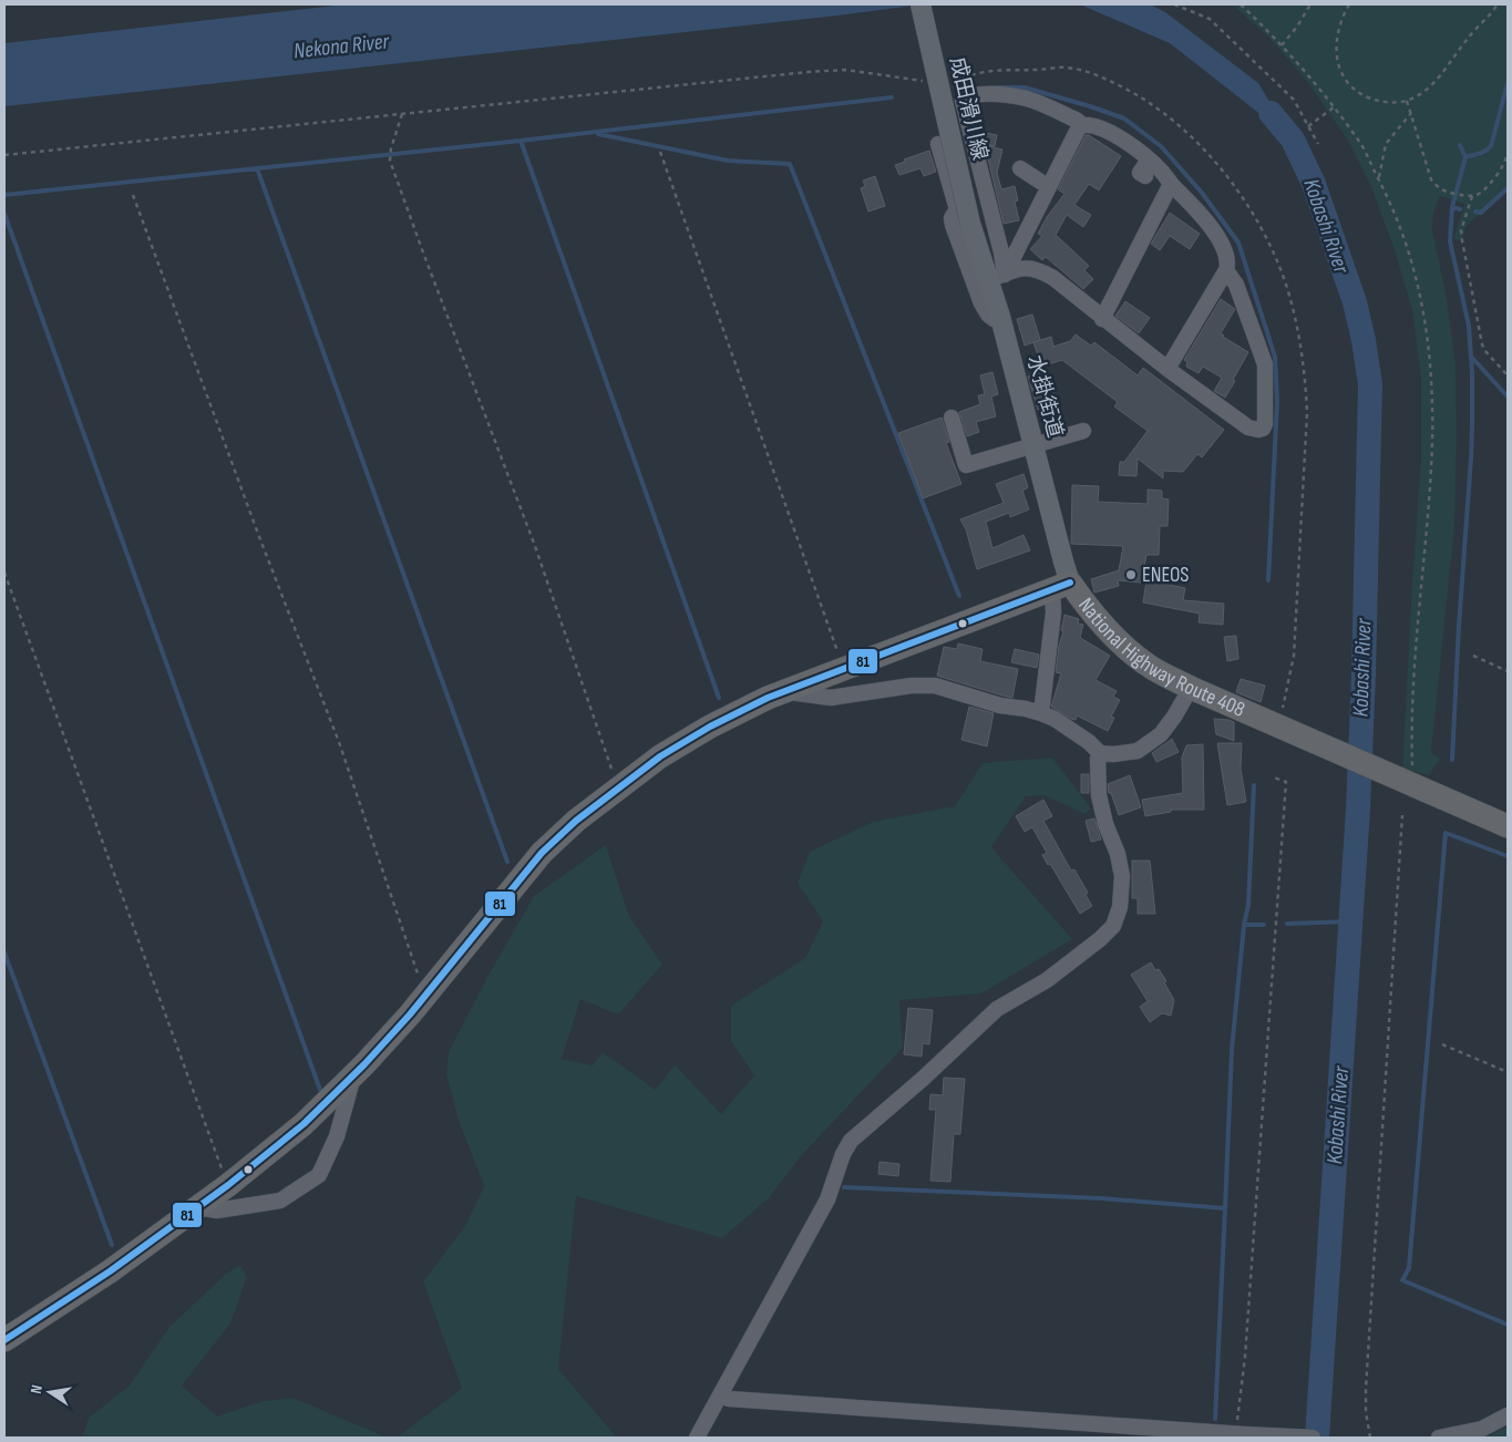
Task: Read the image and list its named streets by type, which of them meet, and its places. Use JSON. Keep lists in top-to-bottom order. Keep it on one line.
{"streets":{"highway":["National Highway Route 408"],"main road":["成田滑川線","水掛街道"]},"crossings":[["成田滑川線","水掛街道"],["水掛街道","National Highway Route 408"]],"water":["Nekona River","Kobashi River"],"places":["ENEOS"],"lines":["transit line 81"],"north":"left"}
